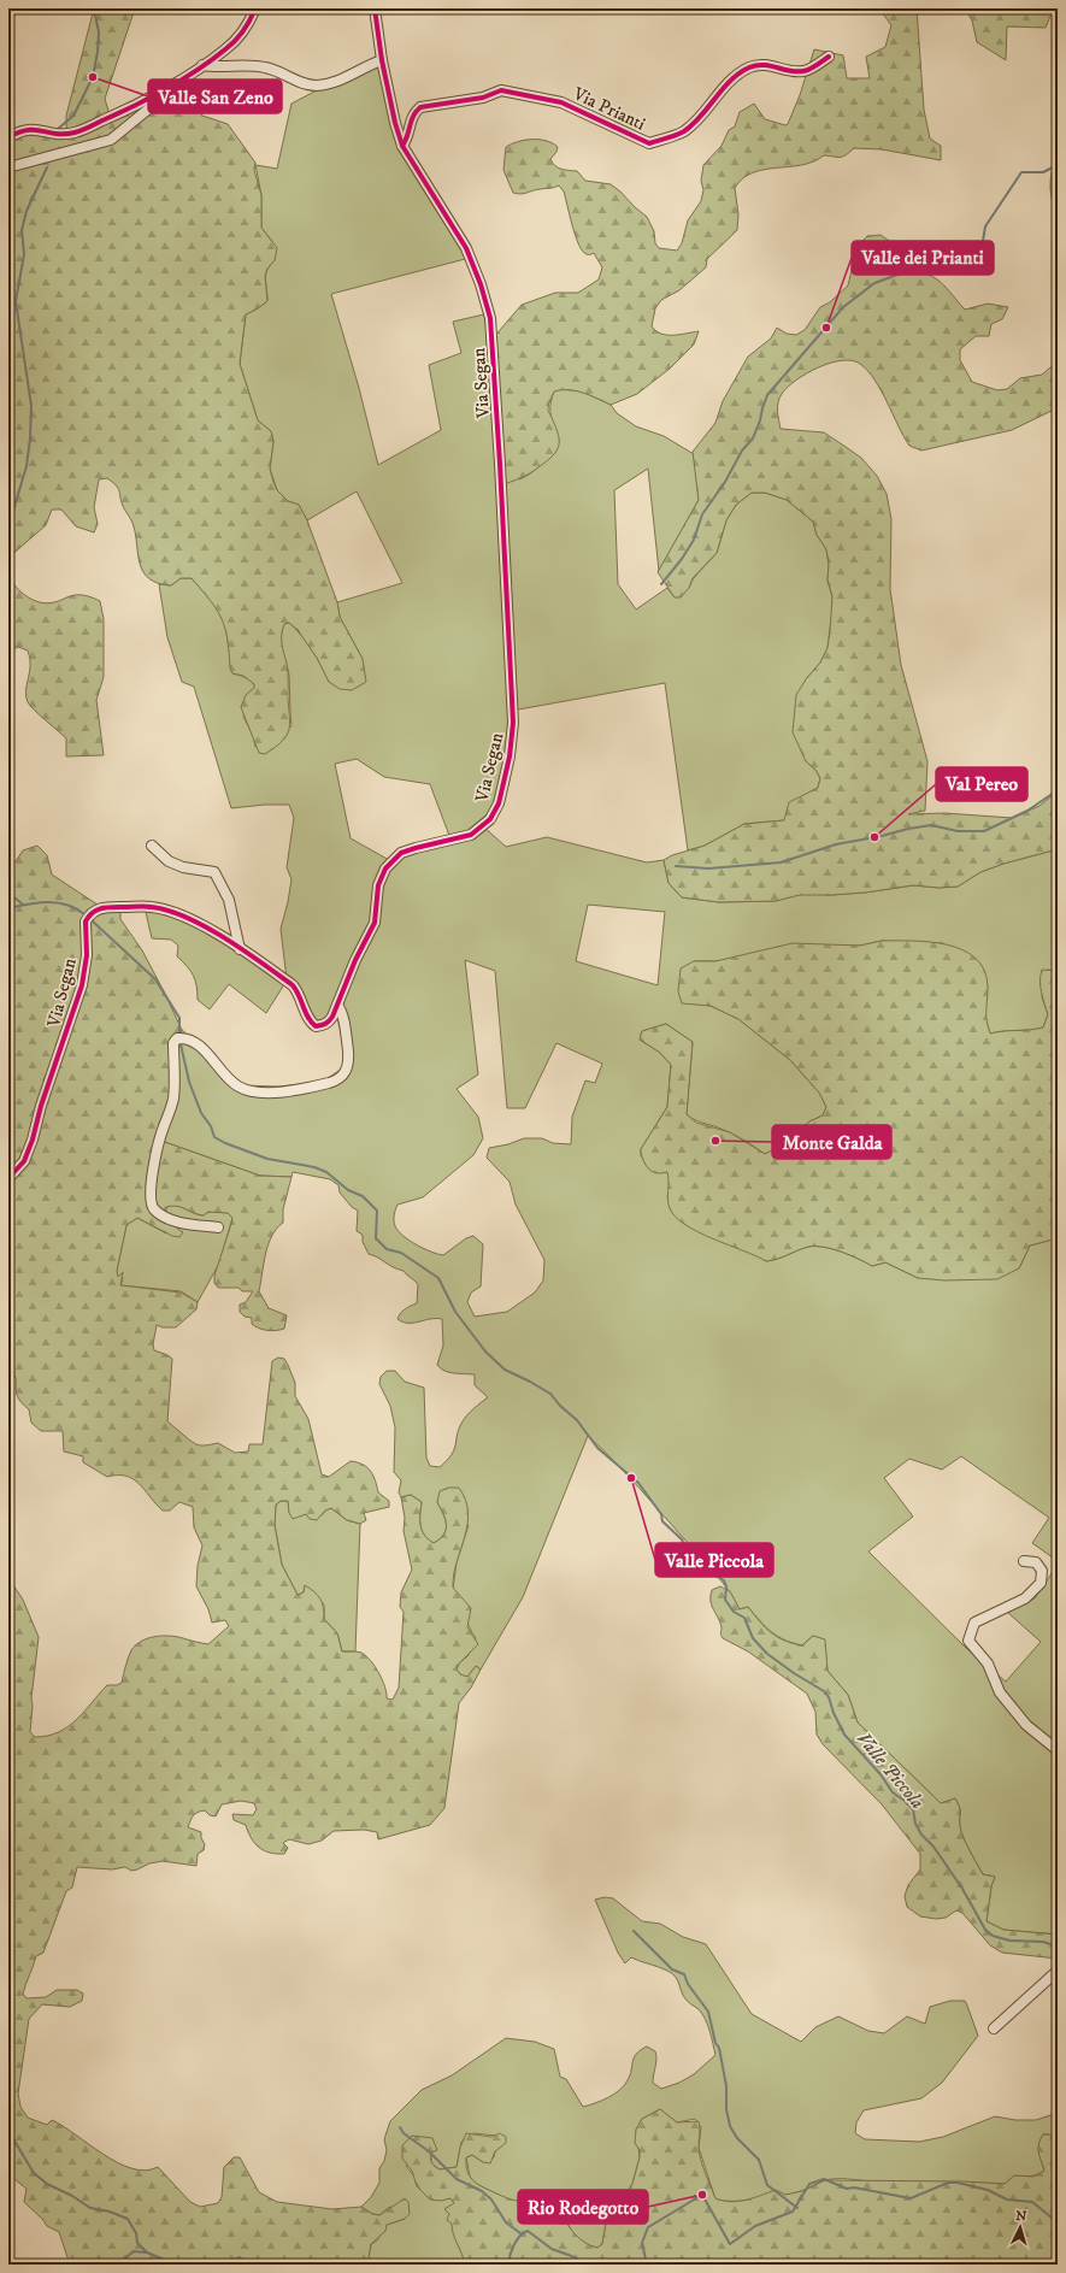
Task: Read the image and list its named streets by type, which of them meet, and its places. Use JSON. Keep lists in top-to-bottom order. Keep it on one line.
{"streets":{"street":["Via Prianti","Via Segan"]},"crossings":[["Via Prianti","Via Segan"]],"water":["Valle Piccola"],"places":["Valle San Zeno","Valle dei Prianti","Val Pereo","Monte Galda","Valle Piccola","Rio Rodegotto"],"north":"top"}
